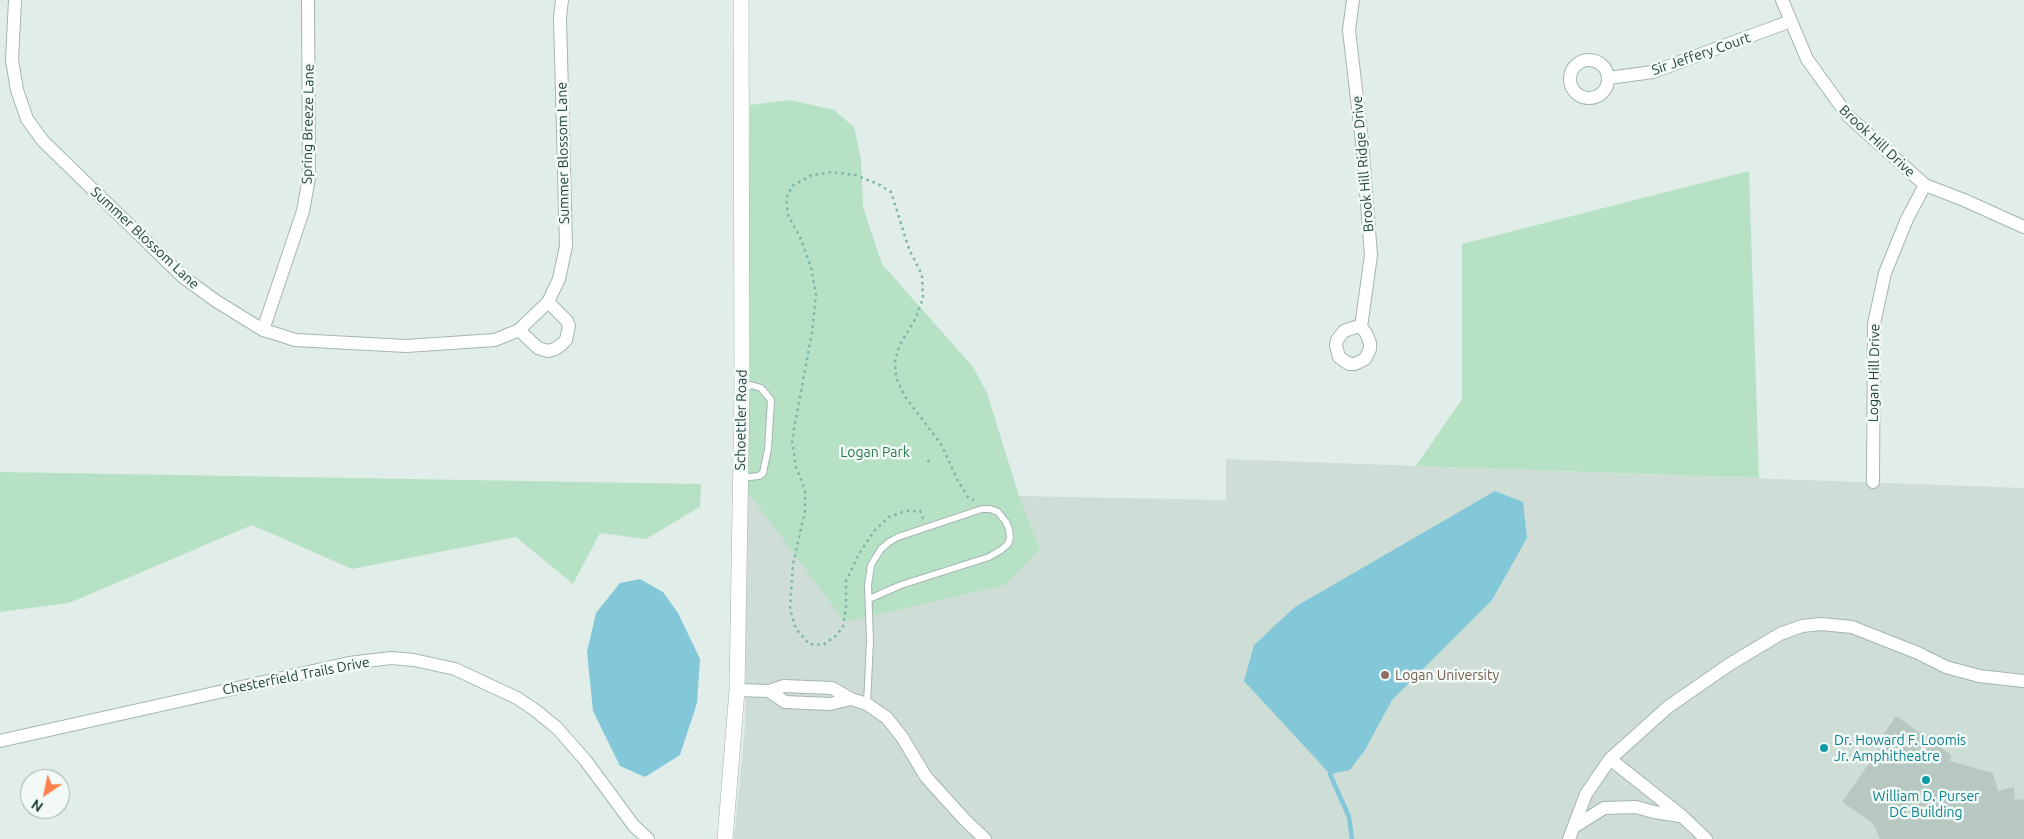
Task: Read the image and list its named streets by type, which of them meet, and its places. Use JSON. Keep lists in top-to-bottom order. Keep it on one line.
{"streets":{"street":["Sir Jeffery Court","Spring Breeze Lane","Brook Hill Drive","Summer Blossom Lane","Brook Hill Ridge Drive","Logan Hill Drive","Schoettler Road","Chesterfield Trails Drive"]},"crossings":[["Sir Jeffery Court","Brook Hill Drive"],["Spring Breeze Lane","Summer Blossom Lane"],["Brook Hill Drive","Logan Hill Drive"]],"parks":["Logan Park"],"places":["Logan University","Dr. Howard F. Loomis Jr. Amphitheatre","William D. Purser DC Building"],"north":"bottom left"}
